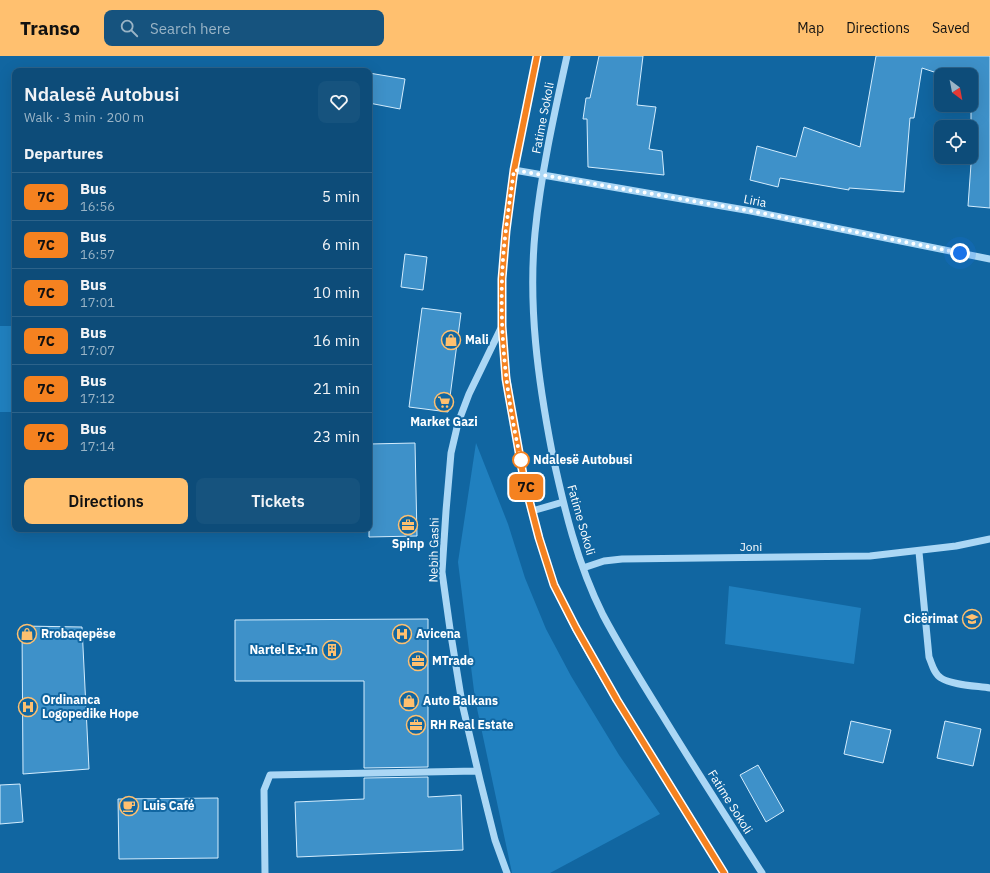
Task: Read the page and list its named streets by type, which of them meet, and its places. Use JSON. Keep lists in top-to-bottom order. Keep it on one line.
{"streets":{"street":["Fatime Sokoli","Liria","Joni","Nebih Gashi"]},"crossings":[["Fatime Sokoli","Liria"],["Fatime Sokoli","Joni"],["Fatime Sokoli","Nebih Gashi"]],"places":{"shop":["Mali","Rrobaqepëse","Auto Balkans"],"supermarket":["Market Gazi"],"other":["Ndalesë Autobusi"],"office":["Spinp","MTrade","RH Real Estate"],"school or university":["Cicërimat"],"hospital":["Avicena","Ordinanca Logopedike Hope"],"building":["Nartel Ex-In"],"cafe":["Luis Café"]},"lines":["bus line 7C"],"north":"bottom right","page":{"header":"Transo","search":"Search here","nav":["Map","Directions","Saved"],"on_map":"7C","heading":[["Ndalesë Autobusi","Walk · 3 min · 200 m"],"Departures"],"list":[{"mark":"7C","name":"Bus","note":"16:56","value":"5 min"},{"mark":"7C","name":"Bus","note":"16:57","value":"6 min"},{"mark":"7C","name":"Bus","note":"17:01","value":"10 min"},{"mark":"7C","name":"Bus","note":"17:07","value":"16 min"},{"mark":"7C","name":"Bus","note":"17:12","value":"21 min"},{"mark":"7C","name":"Bus","note":"17:14","value":"23 min"}],"buttons":["Directions","Tickets"]}}
